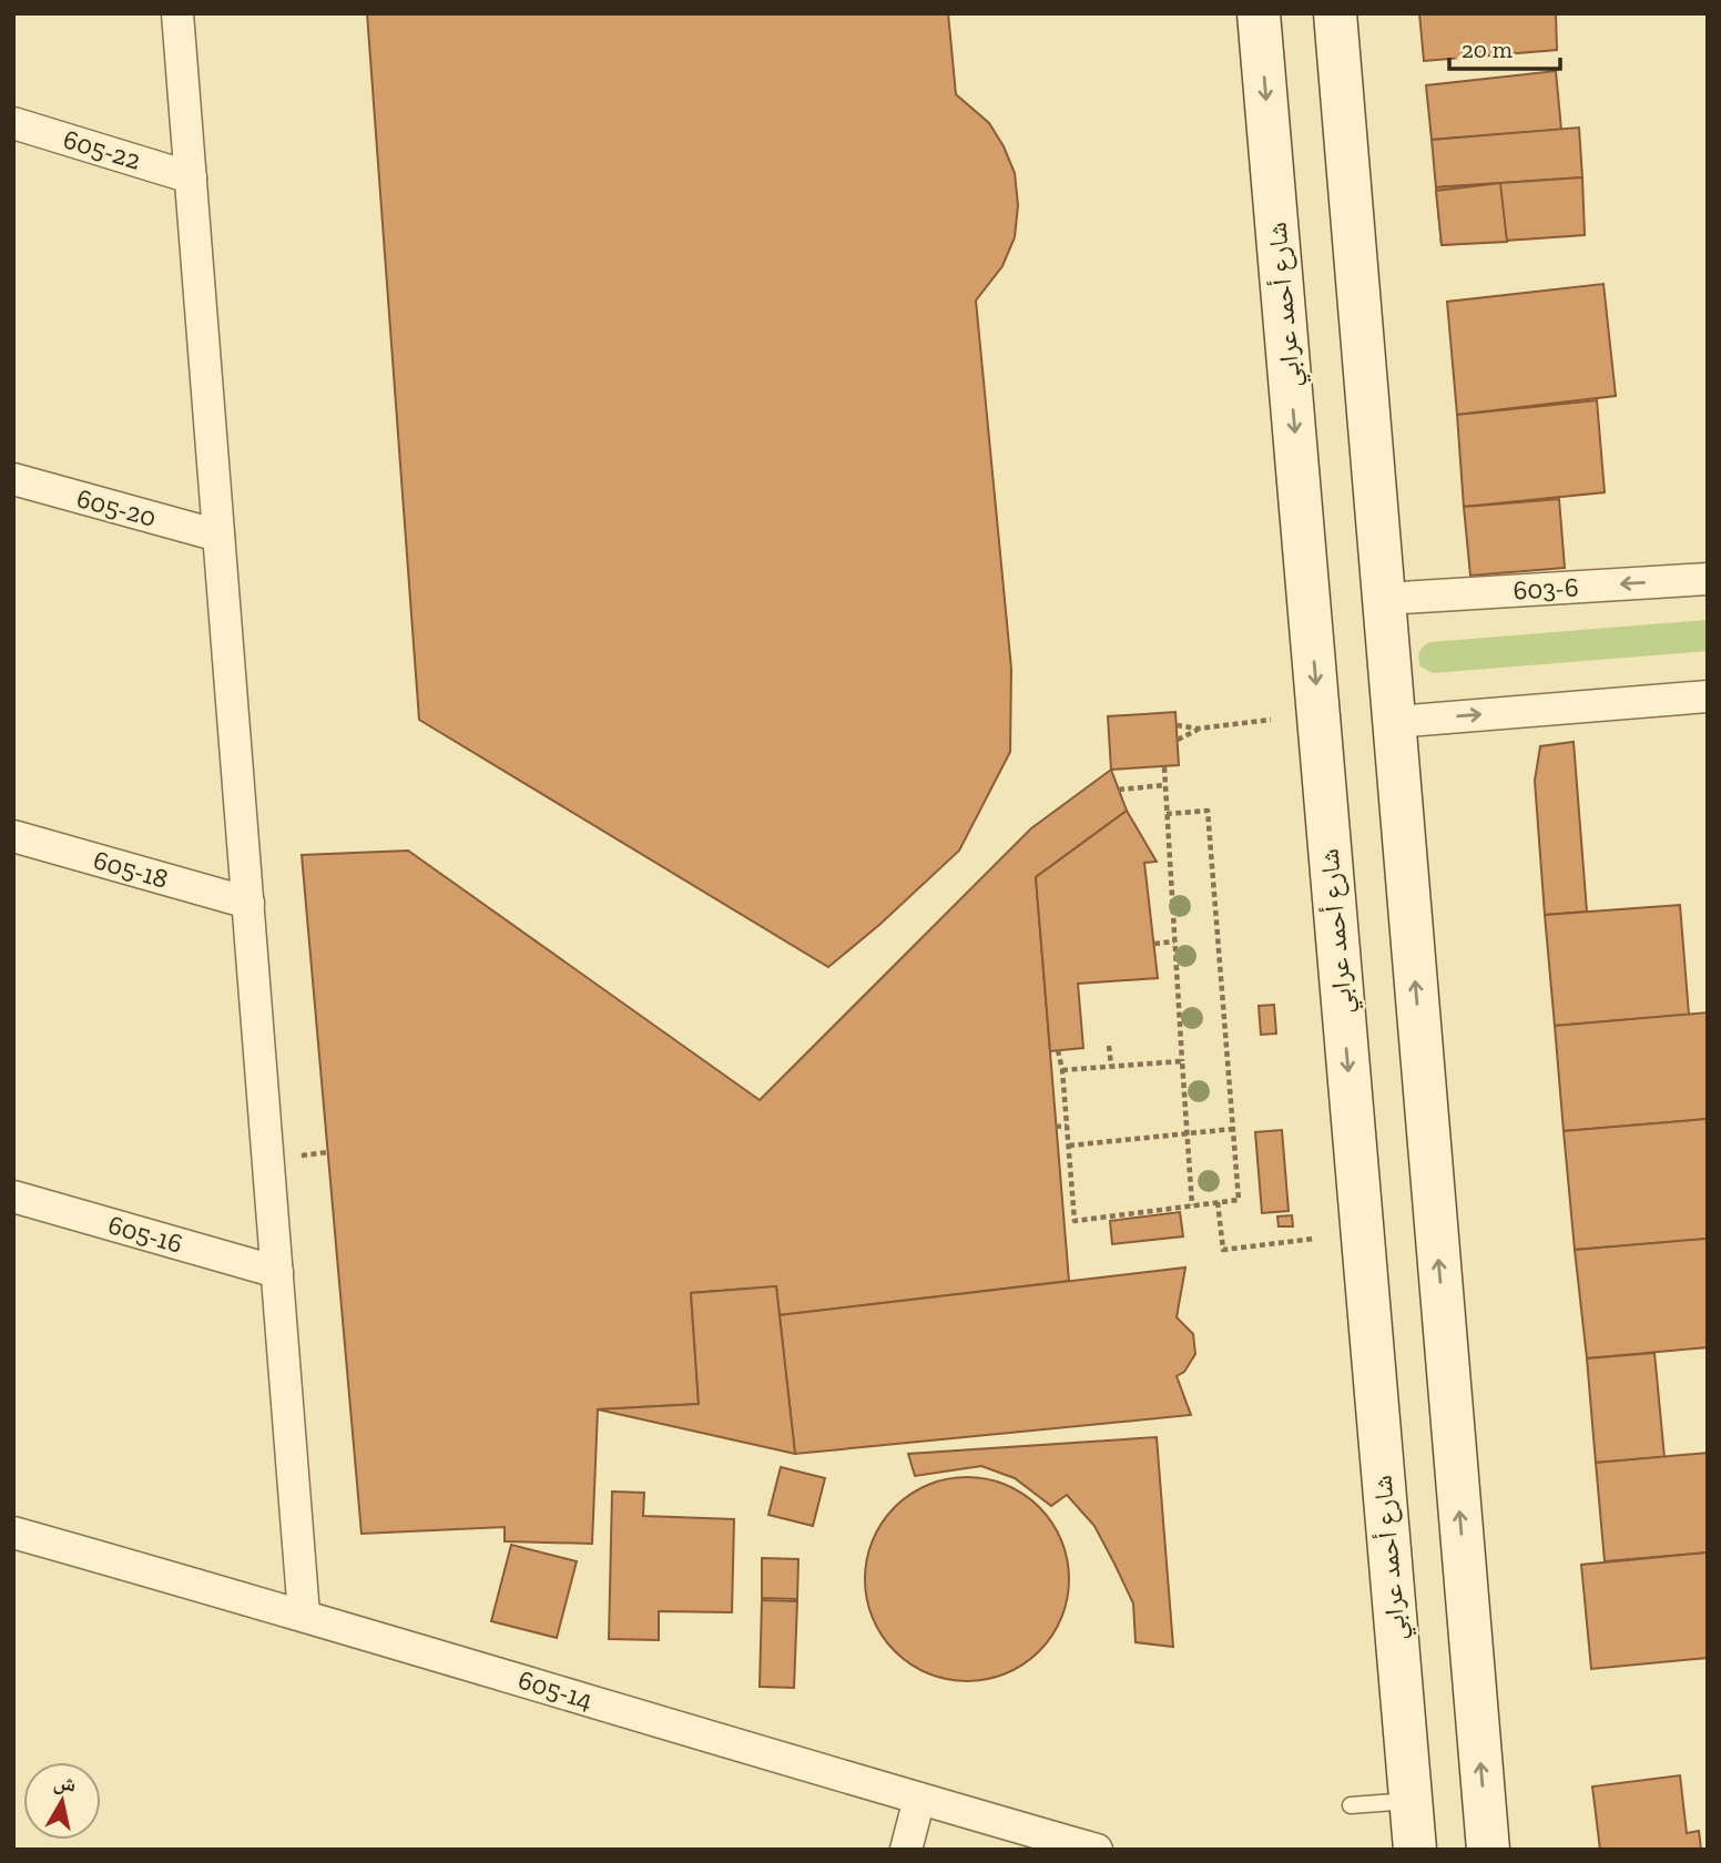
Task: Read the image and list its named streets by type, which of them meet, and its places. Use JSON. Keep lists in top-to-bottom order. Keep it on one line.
{"streets":{"main road":["شارع أحمد عرابي"],"street":["605-22","605-20","603-6","605-18","605-16","605-14"]},"scale_bar":"20 m","north":"top"}
